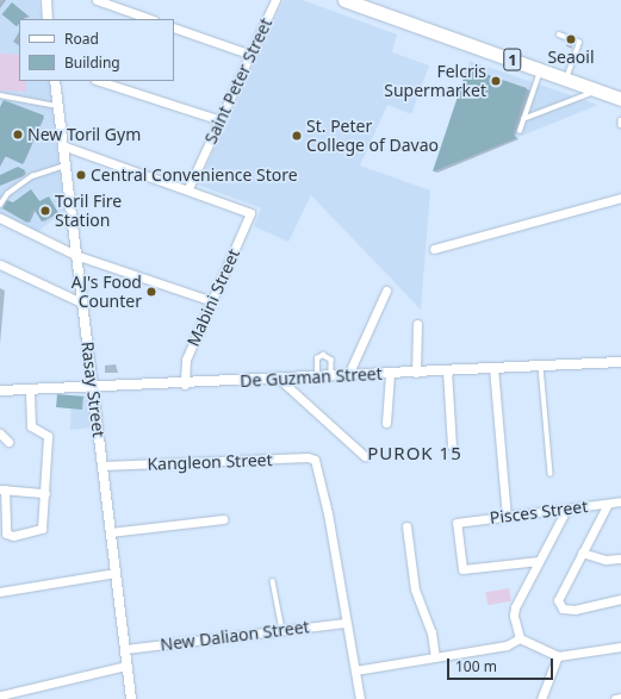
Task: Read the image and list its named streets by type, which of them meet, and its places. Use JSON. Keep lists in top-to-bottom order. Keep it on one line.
{"streets":{"highway":["1"],"street":["Saint Peter Street","Mabini Street","De Guzman Street","Rasay Street","Kangleon Street","Pisces Street","New Daliaon Street"]},"crossings":[["Saint Peter Street","Mabini Street"],["Mabini Street","De Guzman Street"],["De Guzman Street","Rasay Street"],["Rasay Street","Kangleon Street"],["Rasay Street","New Daliaon Street"],["Kangleon Street","New Daliaon Street"]],"districts":["PUROK 15"],"places":["Seaoil","Felcris Supermarket","New Toril Gym","St. Peter College of Davao","Central Convenience Store","Toril Fire Station","AJ's Food Counter"],"legend":["Road","Building"],"scale_bar":"100 m"}
